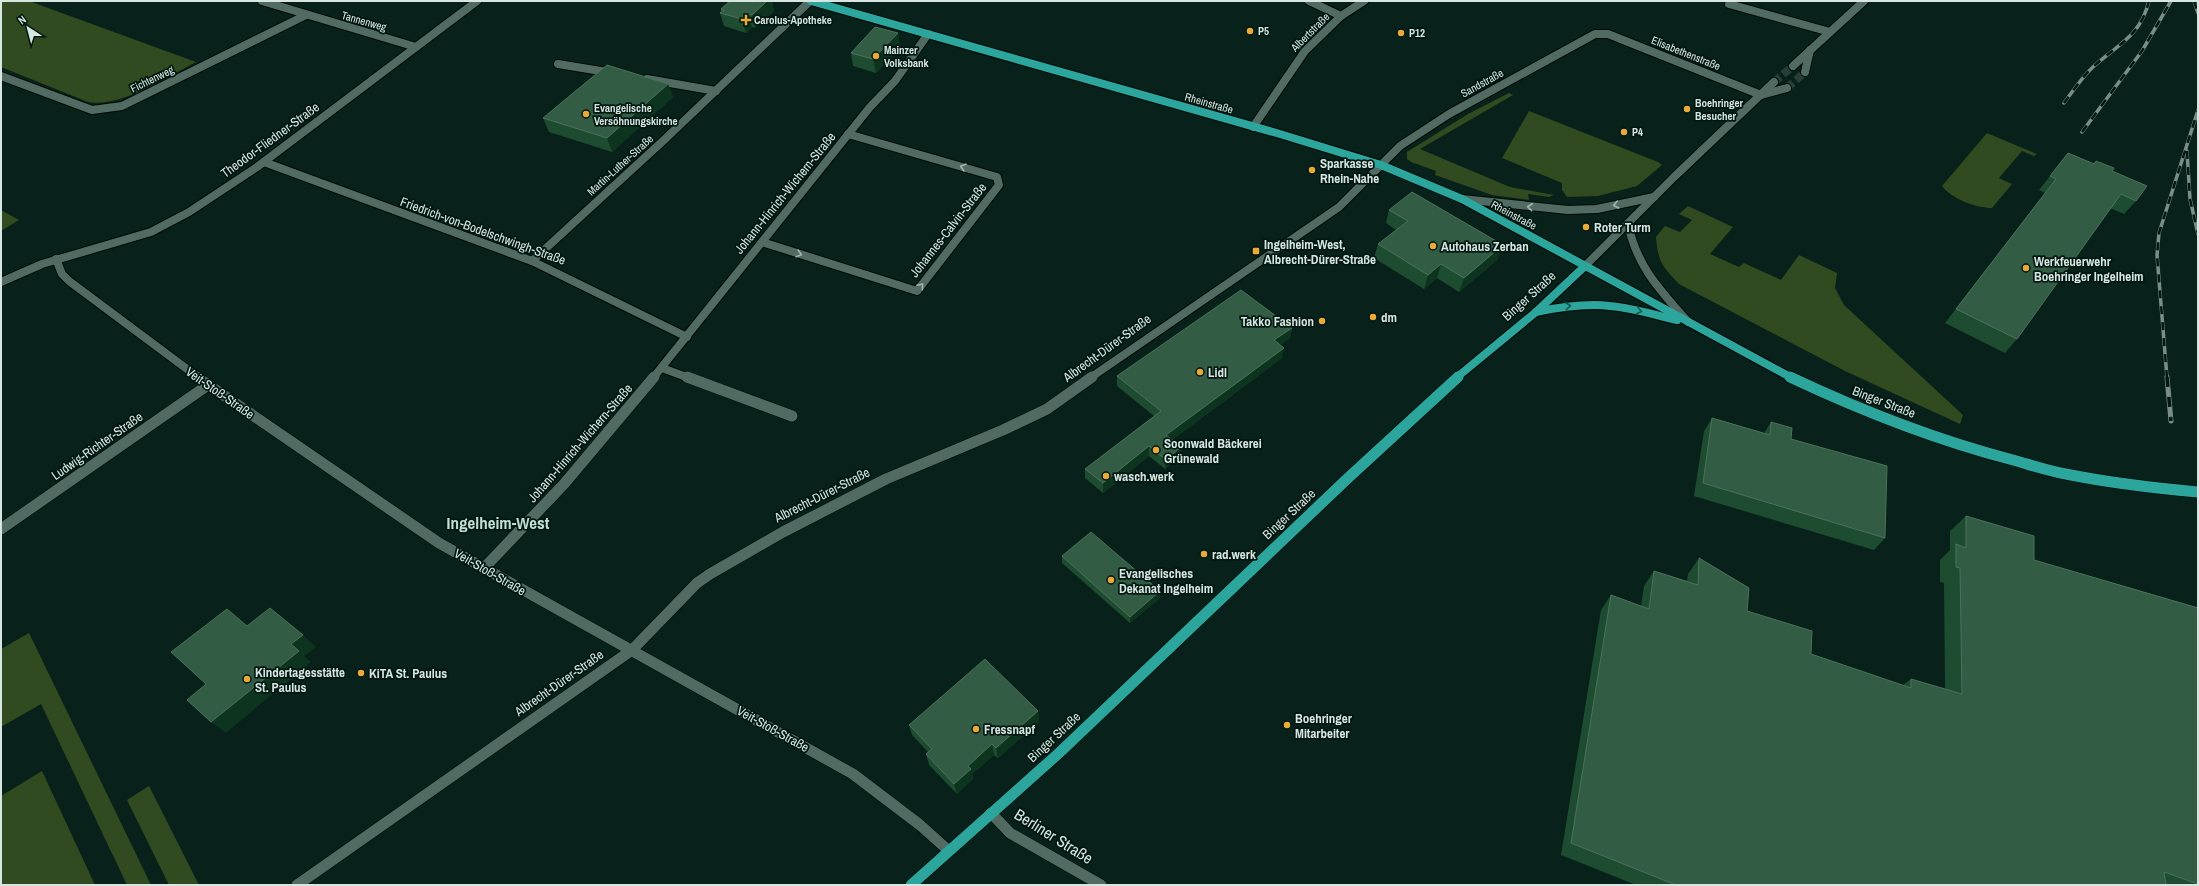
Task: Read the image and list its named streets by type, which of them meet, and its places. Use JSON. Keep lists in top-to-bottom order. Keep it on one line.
{"streets":{"main road":["Rheinstraße","Binger Straße"],"street":["Tannenweg","Albertstraße","Elisabethenstraße","Fichtenweg","Sandstraße","Theodor-Fliedner-Straße","Martin-Luther-Straße","Johann-Hinrich-Wichern-Straße","Johannes-Calvin-Straße","Friedrich-von-Bodelschwingh-Straße","Albrecht-Dürer-Straße","Veit-Stoß-Straße","Ludwig-Richter-Straße","Berliner Straße"]},"crossings":[["Tannenweg","Fichtenweg"],["Tannenweg","Theodor-Fliedner-Straße"],["Albertstraße","Rheinstraße"],["Elisabethenstraße","Sandstraße"],["Elisabethenstraße","Binger Straße"],["Sandstraße","Rheinstraße"],["Sandstraße","Albrecht-Dürer-Straße"],["Rheinstraße","Martin-Luther-Straße"],["Rheinstraße","Johann-Hinrich-Wichern-Straße"],["Rheinstraße","Binger Straße"],["Rheinstraße","Albrecht-Dürer-Straße"],["Theodor-Fliedner-Straße","Friedrich-von-Bodelschwingh-Straße"],["Theodor-Fliedner-Straße","Veit-Stoß-Straße"],["Martin-Luther-Straße","Friedrich-von-Bodelschwingh-Straße"],["Johann-Hinrich-Wichern-Straße","Johannes-Calvin-Straße"],["Johann-Hinrich-Wichern-Straße","Friedrich-von-Bodelschwingh-Straße"],["Johann-Hinrich-Wichern-Straße","Veit-Stoß-Straße"],["Binger Straße","Veit-Stoß-Straße"],["Binger Straße","Berliner Straße"],["Albrecht-Dürer-Straße","Veit-Stoß-Straße"],["Veit-Stoß-Straße","Ludwig-Richter-Straße"]],"districts":["Ingelheim-West"],"places":{"health":["Carolus-Apotheke"],"other":["P5","P12","Mainzer Volksbank","Boehringer Besucher","Evangelische Versöhnungskirche","P4","Sparkasse Rhein-Nahe","Roter Turm","Autohaus Zerban","Werkfeuerwehr Boehringer Ingelheim","dm","Takko Fashion","Lidl","Soonwald Bäckerei Grünewald","wasch.werk","rad.werk","Evangelisches Dekanat Ingelheim","KiTA St. Paulus","Kindertagesstätte St. Paulus","Boehringer Mitarbeiter","Fressnapf"],"transit":["Ingelheim-West, Albrecht-Dürer-Straße"]},"north":"top left"}
